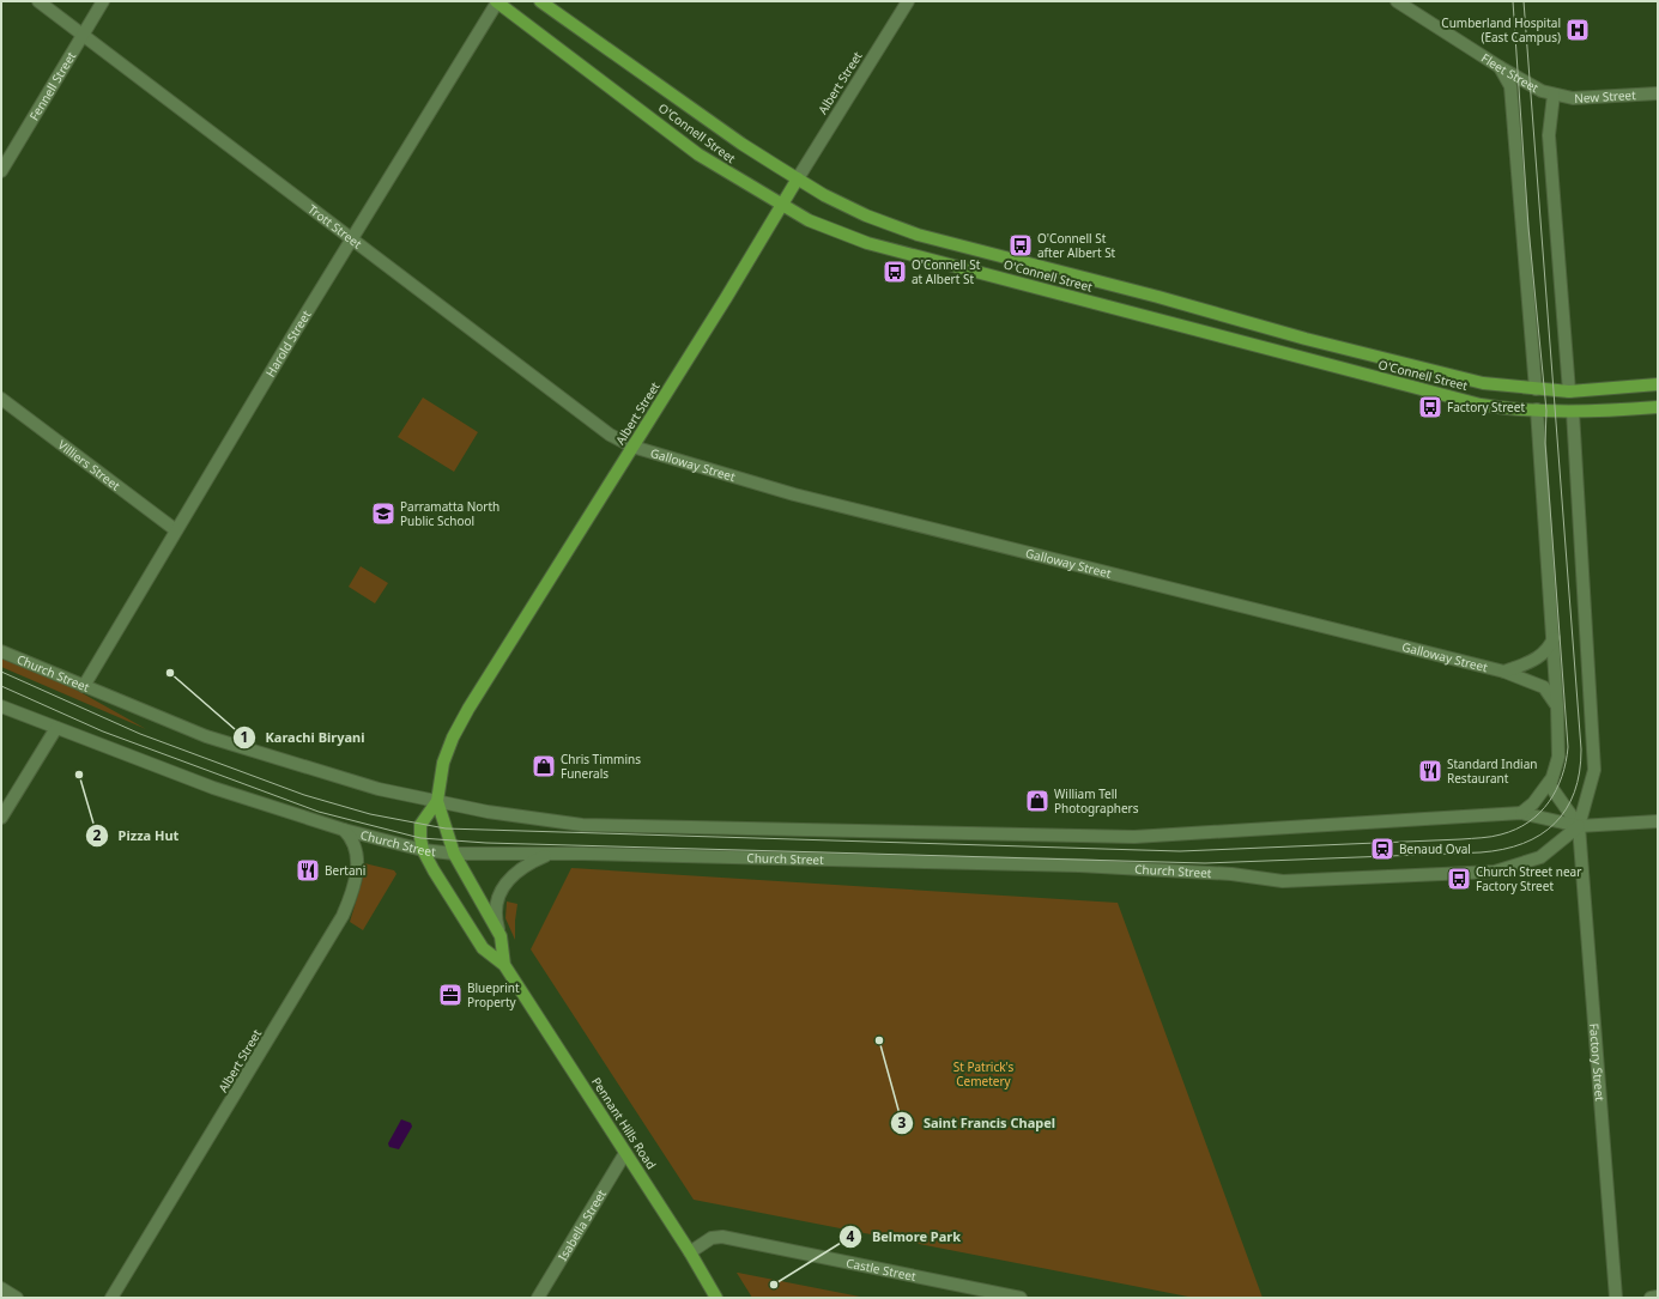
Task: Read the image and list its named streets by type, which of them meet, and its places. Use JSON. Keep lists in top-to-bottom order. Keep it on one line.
{"streets":{"main road":["Albert Street","O'Connell Street","Pennant Hills Road"],"street":["Fleet Street","Fennell Street","New Street","Trott Street","Harold Street","Villiers Street","Galloway Street","Church Street","Factory Street","Isabella Street","Castle Street"]},"crossings":[["Fleet Street","New Street"],["Albert Street","O'Connell Street"],["Albert Street","Trott Street"],["Albert Street","Galloway Street"],["Albert Street","Church Street"],["Albert Street","Pennant Hills Road"],["Fennell Street","Trott Street"],["O'Connell Street","Harold Street"],["O'Connell Street","Factory Street"],["Trott Street","Harold Street"],["Trott Street","Galloway Street"],["Harold Street","Villiers Street"],["Harold Street","Church Street"],["Church Street","Factory Street"],["Church Street","Pennant Hills Road"],["Pennant Hills Road","Isabella Street"],["Pennant Hills Road","Castle Street"]],"parks":["St Patrick's Cemetery"],"places":{"hospital":["Cumberland Hospital (East Campus)"],"bus stop":["O'Connell St after Albert St","O'Connell St at Albert St","Factory Street","Church Street near Factory Street"],"school or university":["Parramatta North Public School"],"other":["Karachi Biryani","Pizza Hut","Saint Francis Chapel","Belmore Park"],"shop":["Chris Timmins Funerals","William Tell Photographers"],"restaurant":["Standard Indian Restaurant","Bertani"],"station":["Benaud Oval"],"office":["Blueprint Property"]}}
